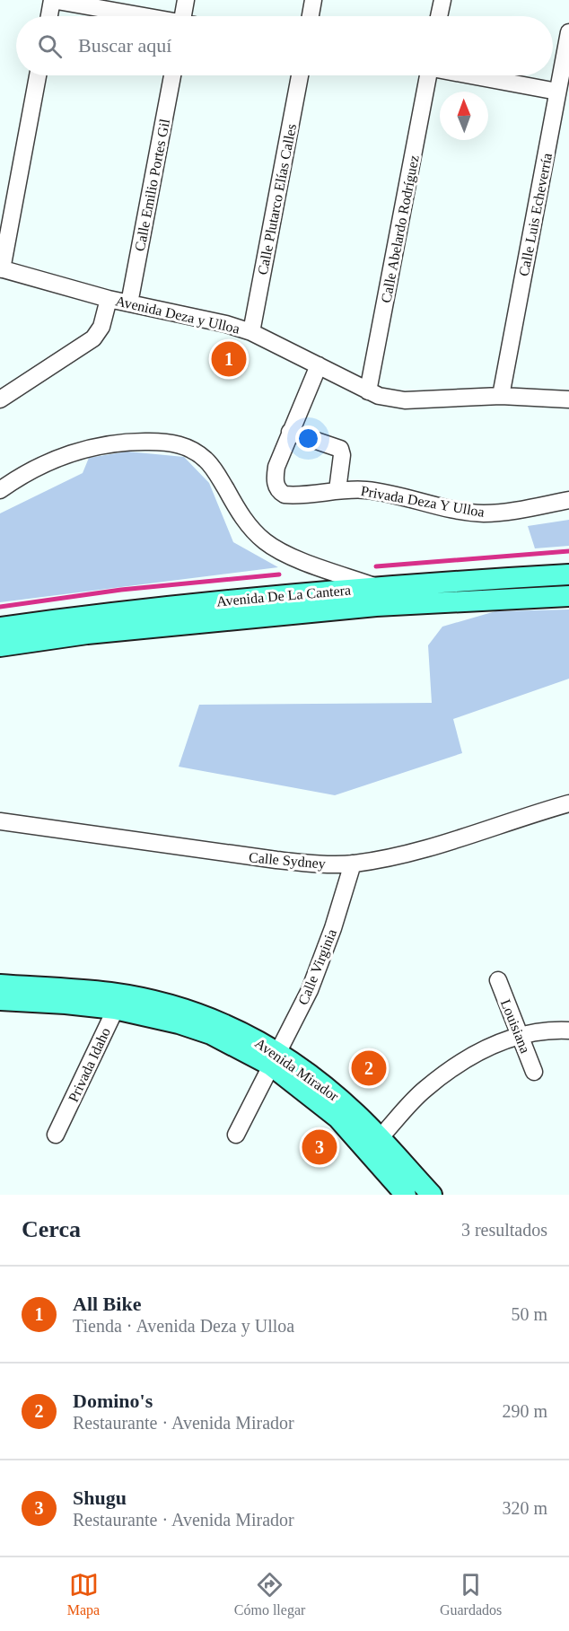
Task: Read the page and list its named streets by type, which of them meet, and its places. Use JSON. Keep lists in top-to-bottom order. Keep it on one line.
{"streets":{"main road":["Avenida De La Cantera","Avenida Mirador"],"street":["Calle Emilio Portes Gil","Calle Plutarco Elías Calles","Calle Luis Echeverría","Calle Abelardo Rodríguez","Avenida Deza y Ulloa","Privada Deza Y Ulloa","Calle Sydney","Calle Virginia","Louisiana","Privada Idaho"]},"crossings":[["Calle Emilio Portes Gil","Avenida Deza y Ulloa"],["Calle Plutarco Elías Calles","Avenida Deza y Ulloa"],["Calle Luis Echeverría","Avenida Deza y Ulloa"],["Calle Abelardo Rodríguez","Avenida Deza y Ulloa"],["Calle Sydney","Calle Virginia"],["Calle Virginia","Avenida Mirador"],["Privada Idaho","Avenida Mirador"]],"north":"top","page":{"search":"Buscar aquí","pins":["1","2","3"],"heading":["Cerca","3 resultados"],"list":[{"mark":"1","name":"All Bike","note":"Tienda · Avenida Deza y Ulloa","value":"50 m"},{"mark":"2","name":"Domino's","note":"Restaurante · Avenida Mirador","value":"290 m"},{"mark":"3","name":"Shugu","note":"Restaurante · Avenida Mirador","value":"320 m"}],"nav":["Mapa","Cómo llegar","Guardados"]}}
